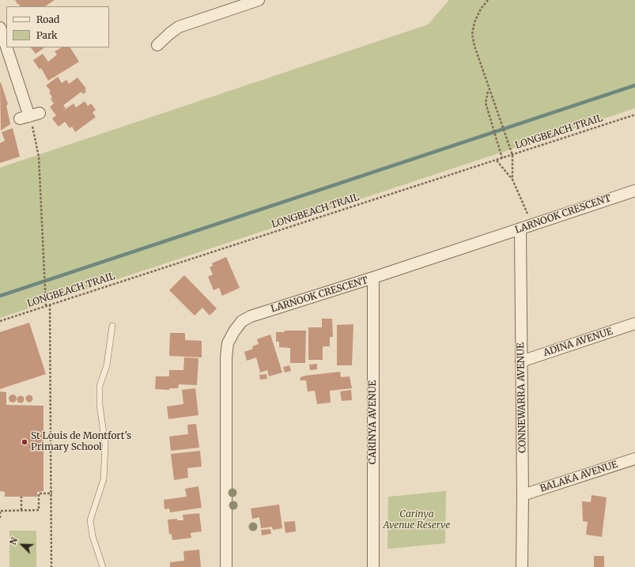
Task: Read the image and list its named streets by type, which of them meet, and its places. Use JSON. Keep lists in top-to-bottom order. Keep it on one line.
{"streets":{"street":["LARNOOK CRESCENT","ADINA AVENUE","CONNEWARRA AVENUE","CARINYA AVENUE","BALAKA AVENUE"],"path":["LONGBEACH TRAIL"]},"crossings":[["LARNOOK CRESCENT","CONNEWARRA AVENUE"],["LARNOOK CRESCENT","CARINYA AVENUE"],["ADINA AVENUE","CONNEWARRA AVENUE"],["CONNEWARRA AVENUE","BALAKA AVENUE"]],"parks":["Carinya Avenue Reserve"],"places":["St Louis de Montfort's Primary School"],"legend":["Road","Park"],"north":"top left"}
